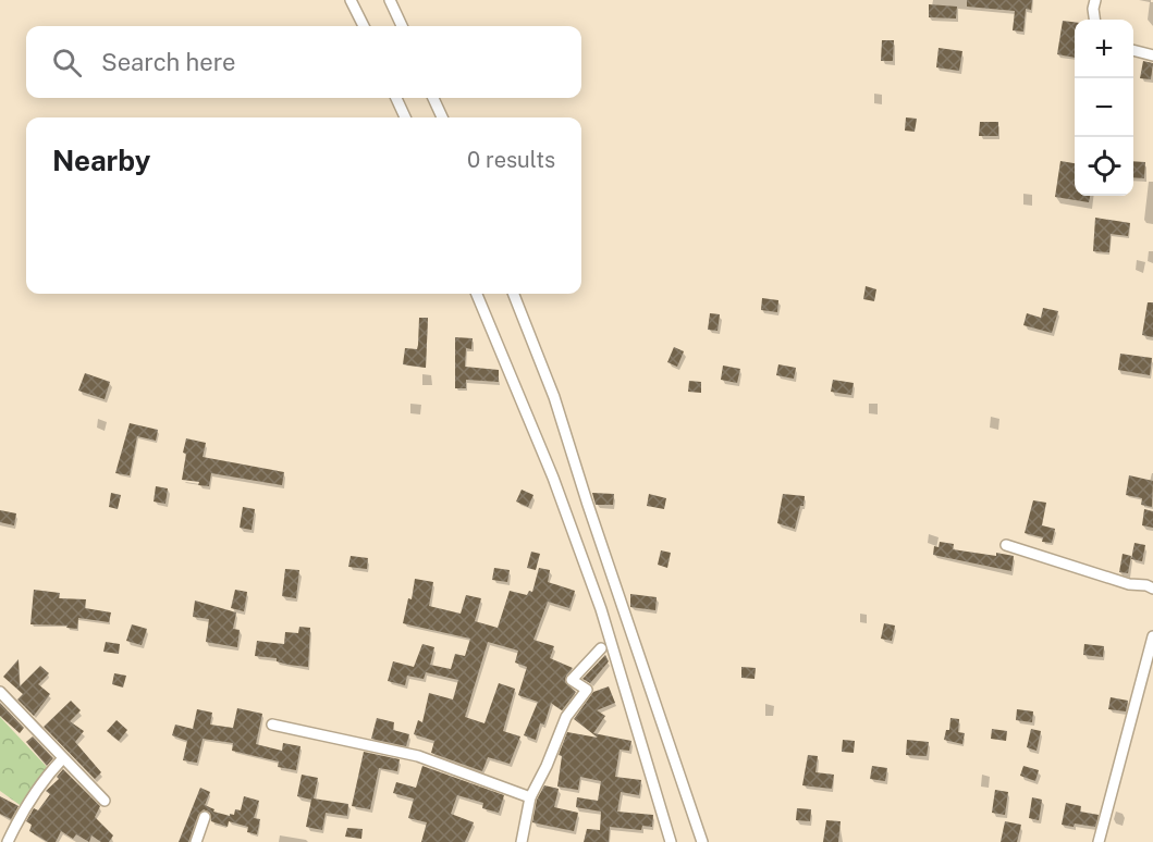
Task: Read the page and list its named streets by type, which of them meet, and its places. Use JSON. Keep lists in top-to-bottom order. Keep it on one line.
{"page":{"map_buttons":["+","−"],"search":"Search here","heading":["Nearby","0 results"]}}
